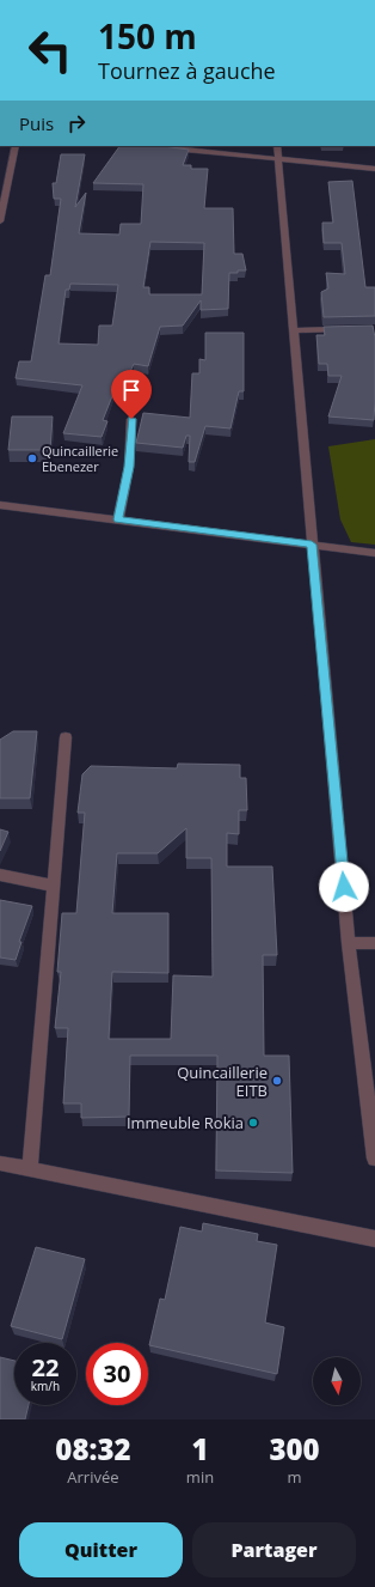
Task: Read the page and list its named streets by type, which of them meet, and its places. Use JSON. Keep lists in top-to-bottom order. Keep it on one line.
{"places":["Quincaillerie Ebenezer","Quincaillerie EITB","Immeuble Rokia"],"north":"bottom","page":{"turn":["150 m","Tournez à gauche"],"then":"Puis","speed":"22 km/h","limit":"30","eta":["08:32","Arrivée","1","min","300","m"],"buttons":["Quitter","Partager"]}}
